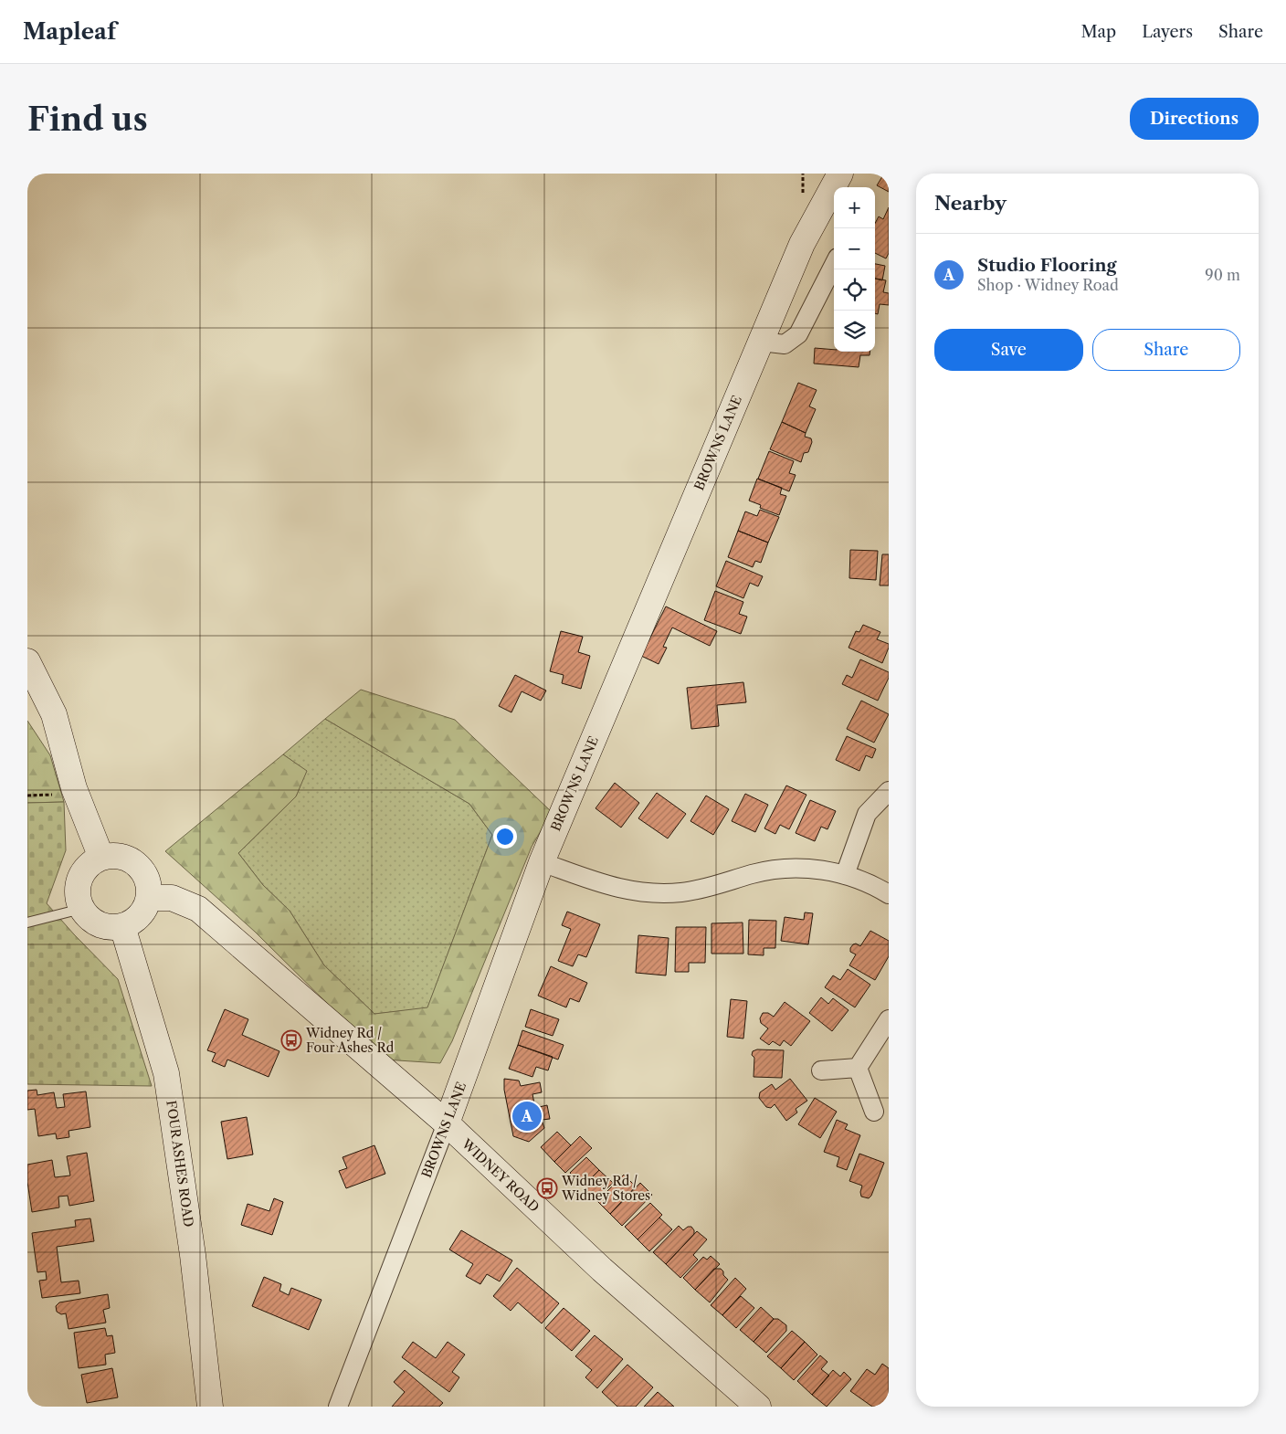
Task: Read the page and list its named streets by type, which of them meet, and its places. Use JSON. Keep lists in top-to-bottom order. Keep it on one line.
{"streets":{"street":["BROWNS LANE","FOUR ASHES ROAD","WIDNEY ROAD"]},"crossings":[["BROWNS LANE","WIDNEY ROAD"],["FOUR ASHES ROAD","WIDNEY ROAD"]],"places":{"bus stop":["Widney Rd / Four Ashes Rd","Widney Rd / Widney Stores"]},"page":{"header":"Mapleaf","nav":["Map","Layers","Share"],"buttons":["Directions",["Save","Share"]],"title":"Find us","heading":"Nearby","map_buttons":["+","−"],"list":[{"mark":"A","name":"Studio Flooring","note":"Shop · Widney Road","value":"90 m"}],"pins":"A"}}
